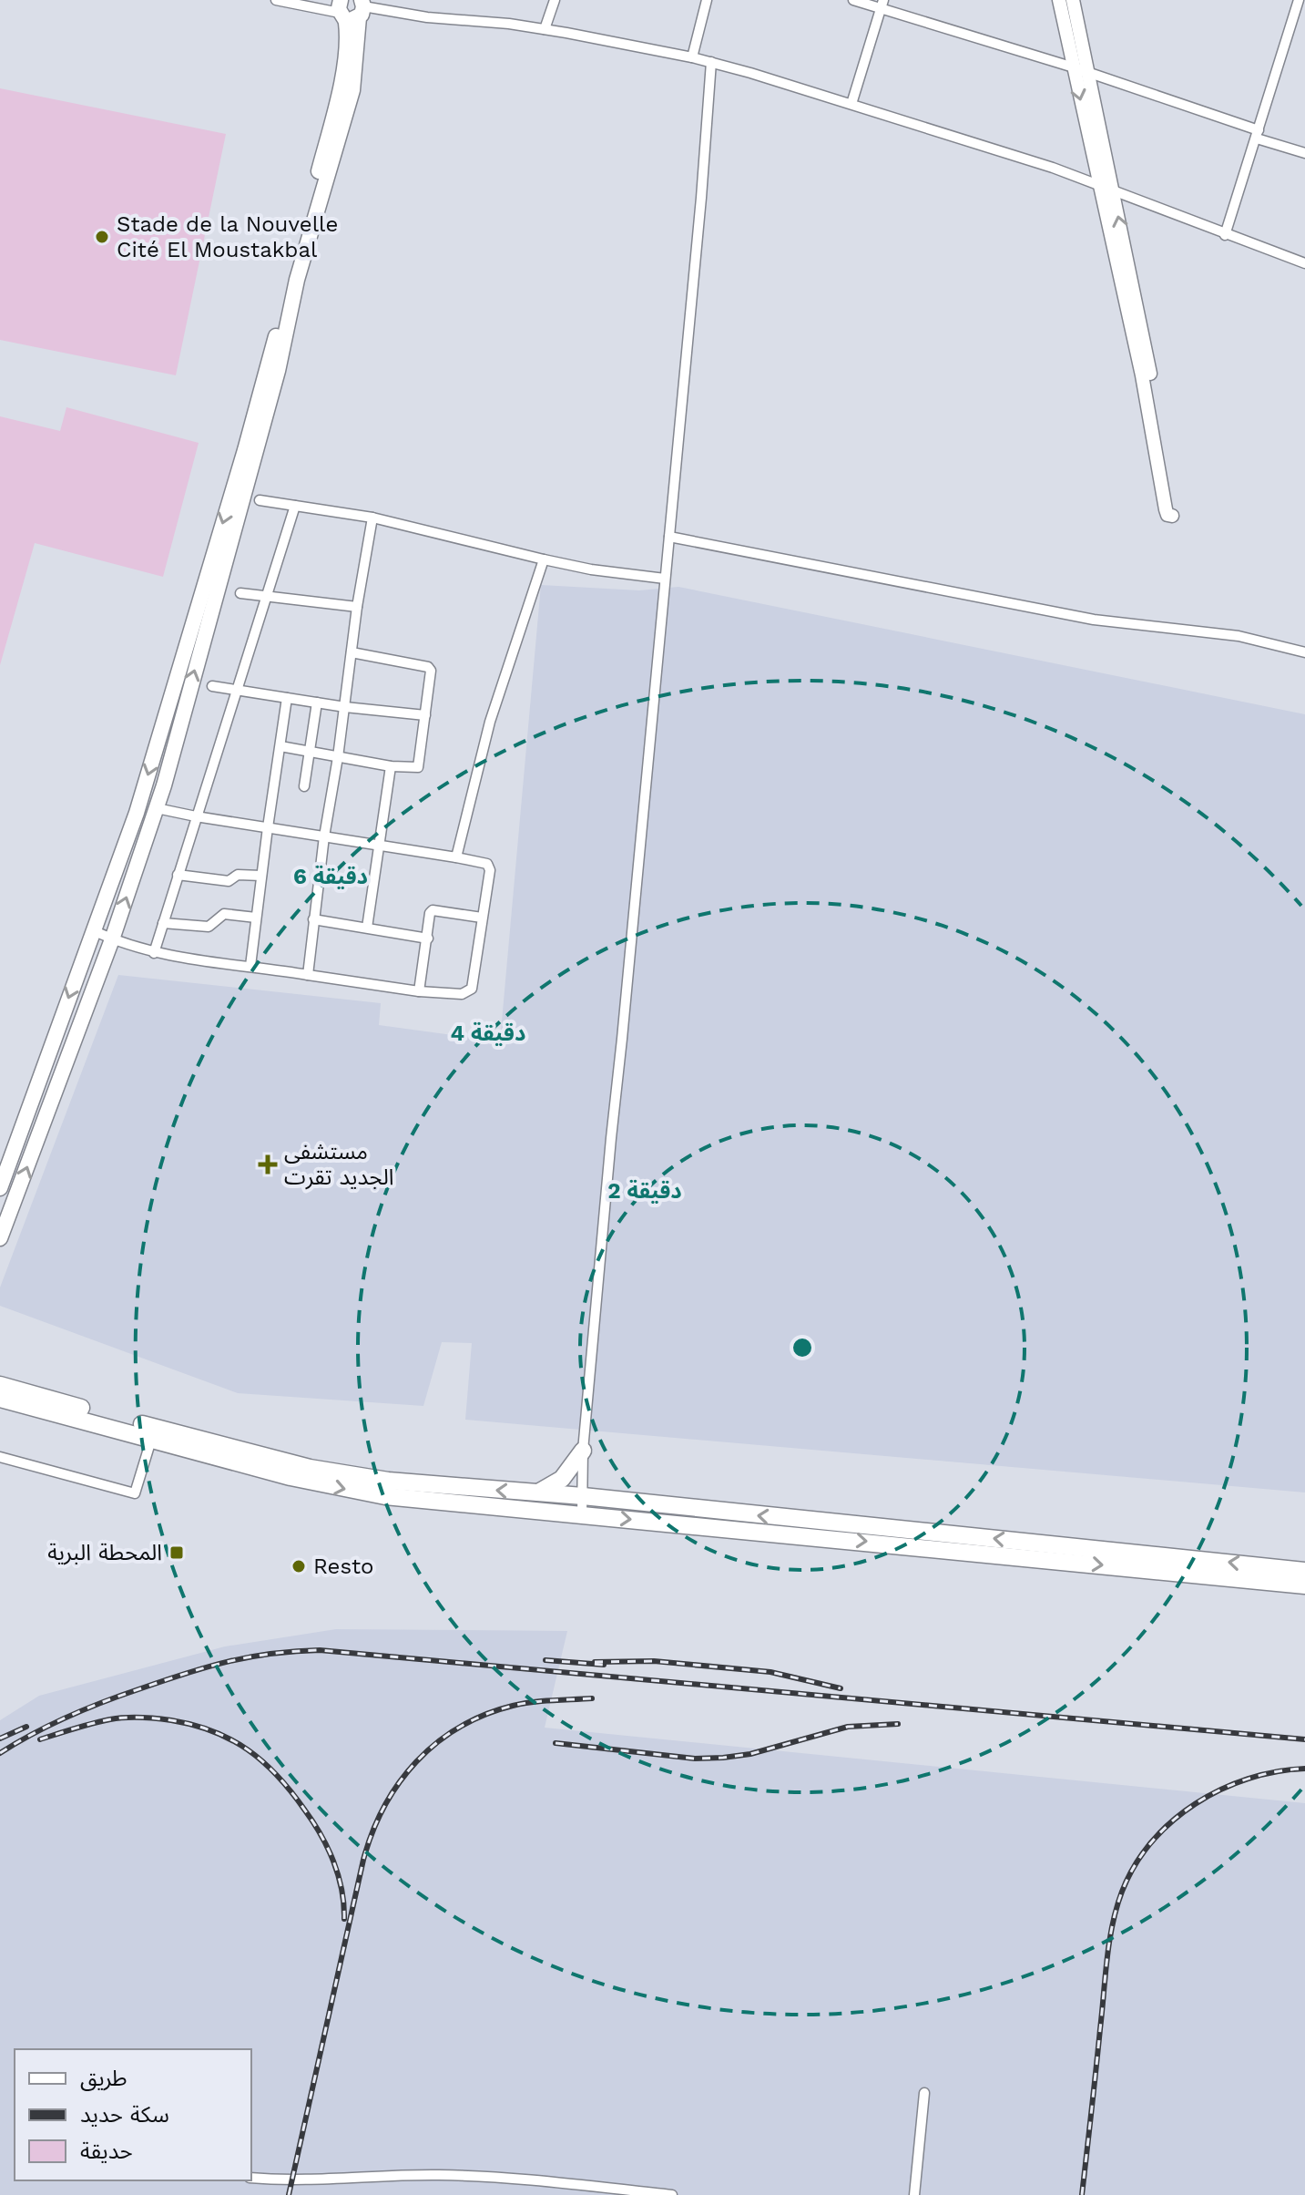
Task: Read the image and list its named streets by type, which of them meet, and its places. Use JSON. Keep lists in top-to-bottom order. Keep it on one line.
{"places":{"other":["Stade de la Nouvelle Cité El Moustakbal","Resto"],"health":["مستشفى الجديد تقرت"],"transit":["المحطة البرية"]},"legend":["طريق","سكة حديد","حديقة"],"rings":["6 دقيقة","4 دقيقة","2 دقيقة"]}
